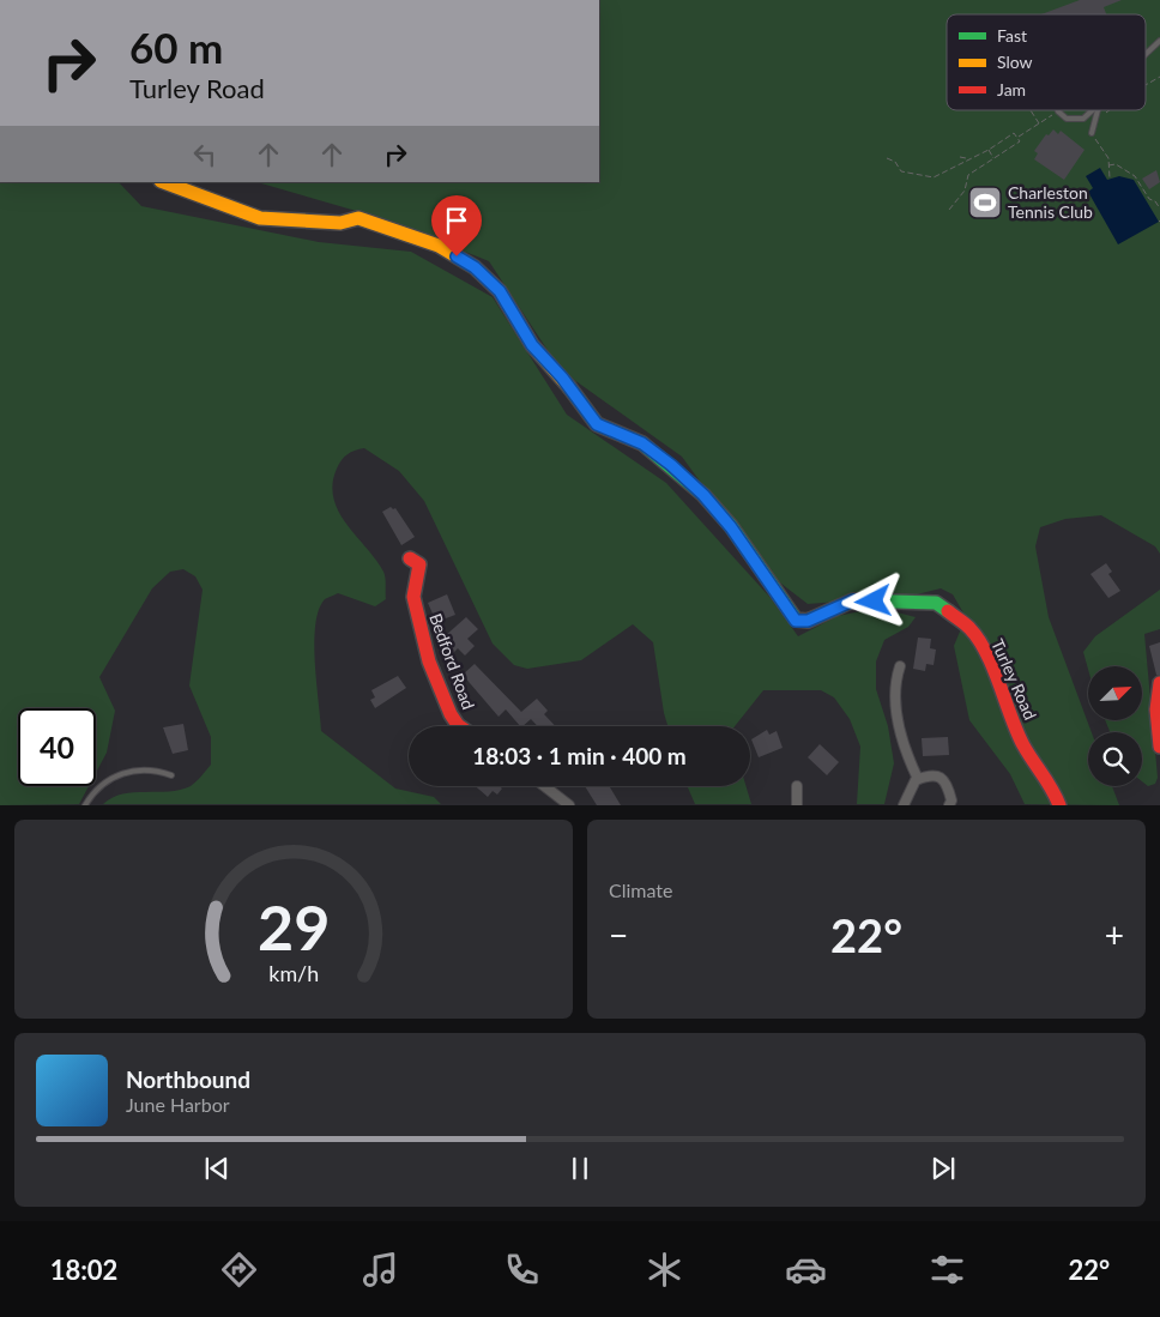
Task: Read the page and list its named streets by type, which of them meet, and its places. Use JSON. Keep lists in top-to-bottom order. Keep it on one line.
{"streets":{"street":["Bedford Road","Turley Road"]},"places":{"sports":["Charleston Tennis Club"]},"legend":["Fast","Slow","Jam"],"north":"top right","page":{"turn":["60 m","Turley Road"],"limit":"40","trip":"18:03 · 1 min · 400 m","tile":"Climate","heat":["−","22°","+"],"song":["Northbound","June Harbor"],"tabs":["18:02","22°"],"gauge":["29","km/h"]}}
